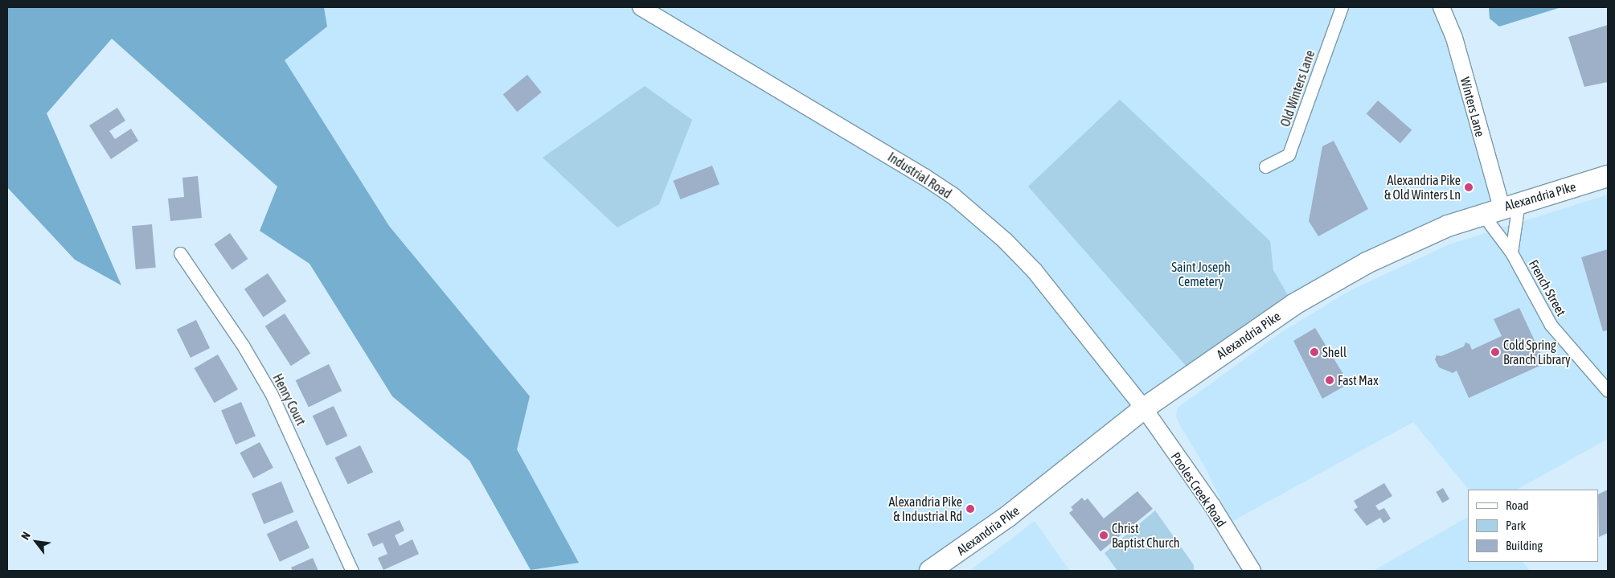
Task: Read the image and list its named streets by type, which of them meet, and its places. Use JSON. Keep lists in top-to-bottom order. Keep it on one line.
{"streets":{"highway":["Alexandria Pike"],"main road":["Winters Lane","Industrial Road","Pooles Creek Road"],"street":["Old Winters Lane","French Street","Henry Court"]},"crossings":[["Winters Lane","Alexandria Pike"],["Winters Lane","French Street"],["Industrial Road","Alexandria Pike"],["Industrial Road","Pooles Creek Road"],["Alexandria Pike","French Street"],["Alexandria Pike","Pooles Creek Road"]],"parks":["Saint Joseph Cemetery"],"places":["Alexandria Pike & Old Winters Ln","Shell","Cold Spring Branch Library","Fast Max","Alexandria Pike & Industrial Rd","Christ Baptist Church"],"legend":["Road","Park","Building"],"north":"top left"}
